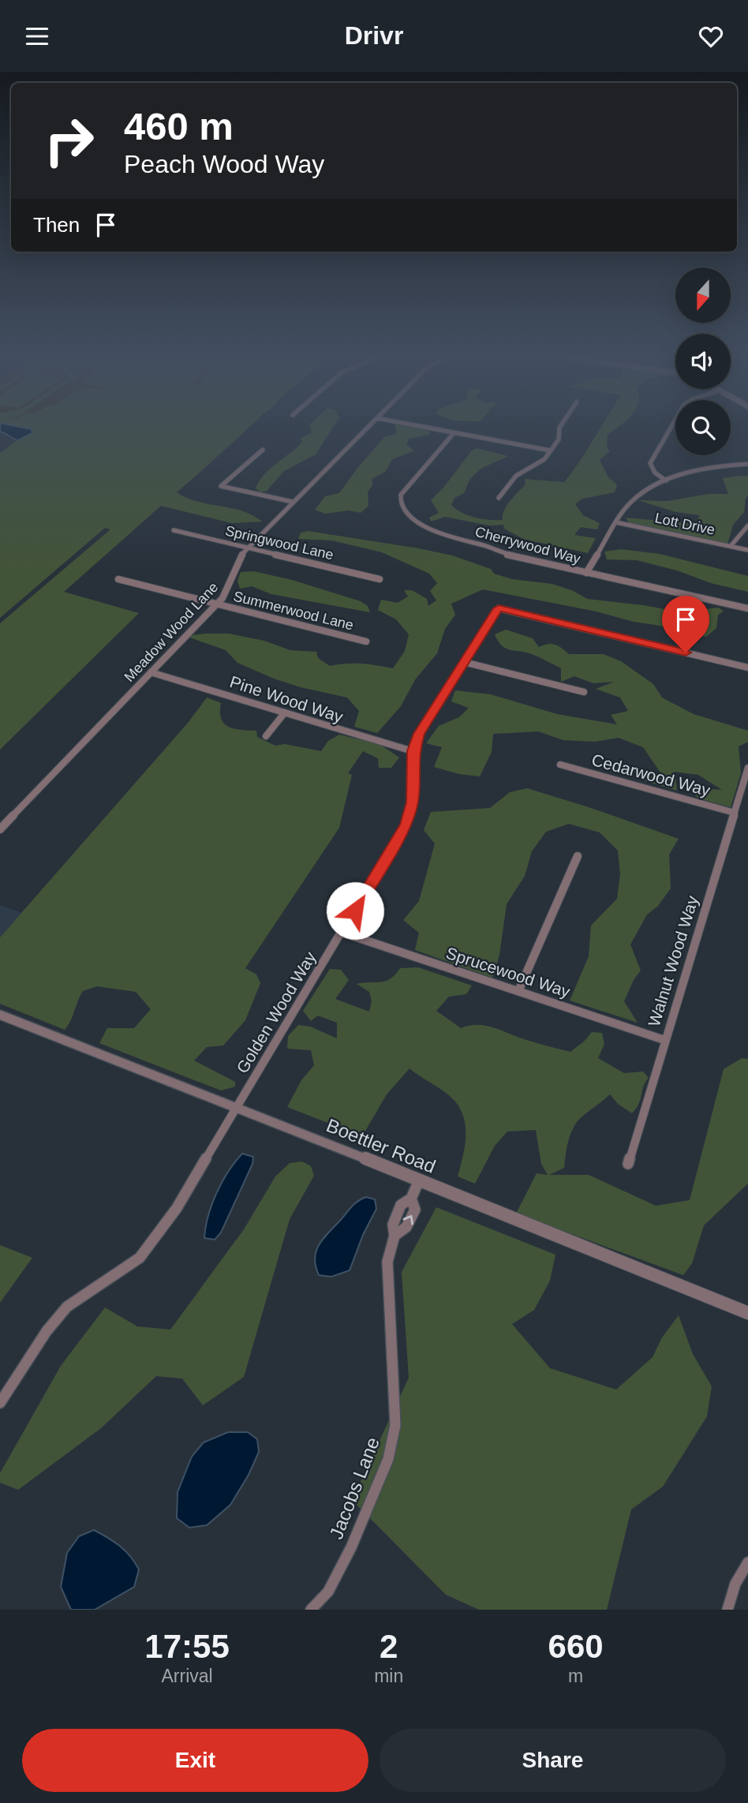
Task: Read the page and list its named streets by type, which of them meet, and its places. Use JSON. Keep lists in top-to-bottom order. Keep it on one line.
{"streets":{"street":["Lott Drive","Springwood Lane","Cherrywood Way","Summerwood Lane","Meadow Wood Lane","Pine Wood Way","Cedarwood Way","Walnut Wood Way","Sprucewood Way","Golden Wood Way","Boettler Road","Jacobs Lane"]},"crossings":[["Springwood Lane","Meadow Wood Lane"],["Summerwood Lane","Meadow Wood Lane"],["Meadow Wood Lane","Pine Wood Way"],["Pine Wood Way","Golden Wood Way"],["Cedarwood Way","Walnut Wood Way"],["Walnut Wood Way","Sprucewood Way"],["Sprucewood Way","Golden Wood Way"],["Golden Wood Way","Boettler Road"],["Boettler Road","Jacobs Lane"]],"north":"bottom","page":{"header":"Drivr","turn":["460 m","Peach Wood Way"],"then":"Then","eta":["17:55","Arrival","2","min","660","m"],"buttons":["Exit","Share"]}}
